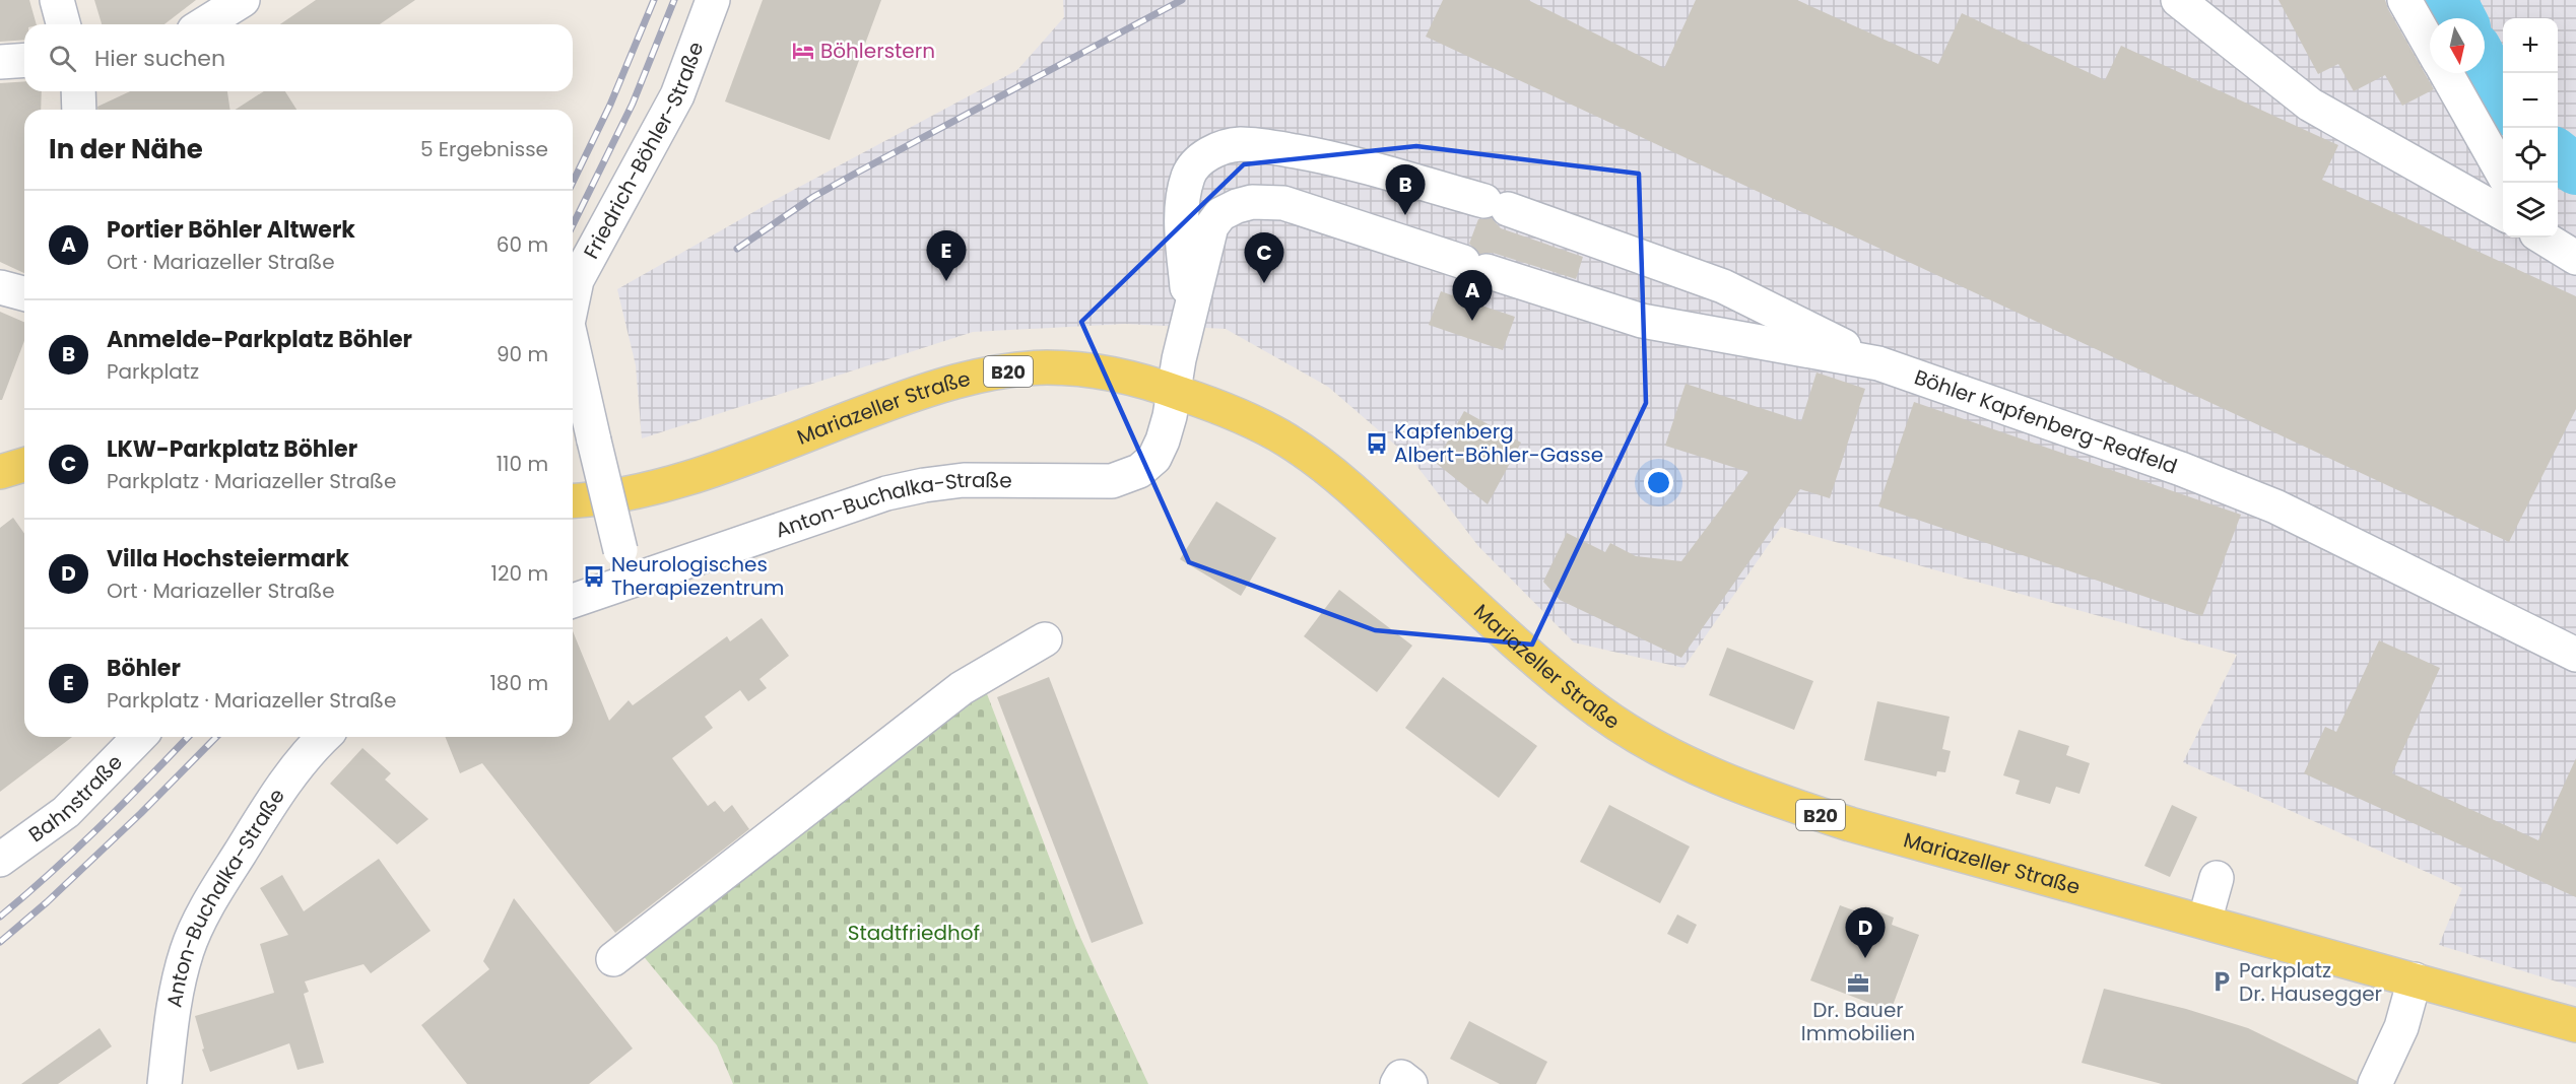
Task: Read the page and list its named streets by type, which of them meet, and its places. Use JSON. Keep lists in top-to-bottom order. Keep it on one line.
{"streets":{"main road":["B20","Mariazeller Straße"],"street":["Friedrich-Böhler-Straße","Böhler Kapfenberg-Redfeld","Anton-Buchalka-Straße","Bahnstraße"]},"crossings":[["Friedrich-Böhler-Straße","Anton-Buchalka-Straße"],["Mariazeller Straße","Böhler Kapfenberg-Redfeld"],["Mariazeller Straße","Anton-Buchalka-Straße"],["Böhler Kapfenberg-Redfeld","Anton-Buchalka-Straße"]],"parks":["Stadtfriedhof"],"places":{"hotel":["Böhlerstern"],"bus stop":["Kapfenberg Albert-Böhler-Gasse","Neurologisches Therapiezentrum"],"parking":["Parkplatz Dr. Hausegger"],"office":["Dr. Bauer Immobilien"]},"north":"bottom","page":{"map_buttons":["+","−"],"search":"Hier suchen","heading":["In der Nähe","5 Ergebnisse"],"pins":["B","E","C","A","D"],"list":[{"mark":"A","name":"Portier Böhler Altwerk","note":"Ort · Mariazeller Straße","value":"60 m"},{"mark":"B","name":"Anmelde-Parkplatz Böhler","note":"Parkplatz","value":"90 m"},{"mark":"C","name":"LKW-Parkplatz Böhler","note":"Parkplatz · Mariazeller Straße","value":"110 m"},{"mark":"D","name":"Villa Hochsteiermark","note":"Ort · Mariazeller Straße","value":"120 m"},{"mark":"E","name":"Böhler","note":"Parkplatz · Mariazeller Straße","value":"180 m"}]}}
